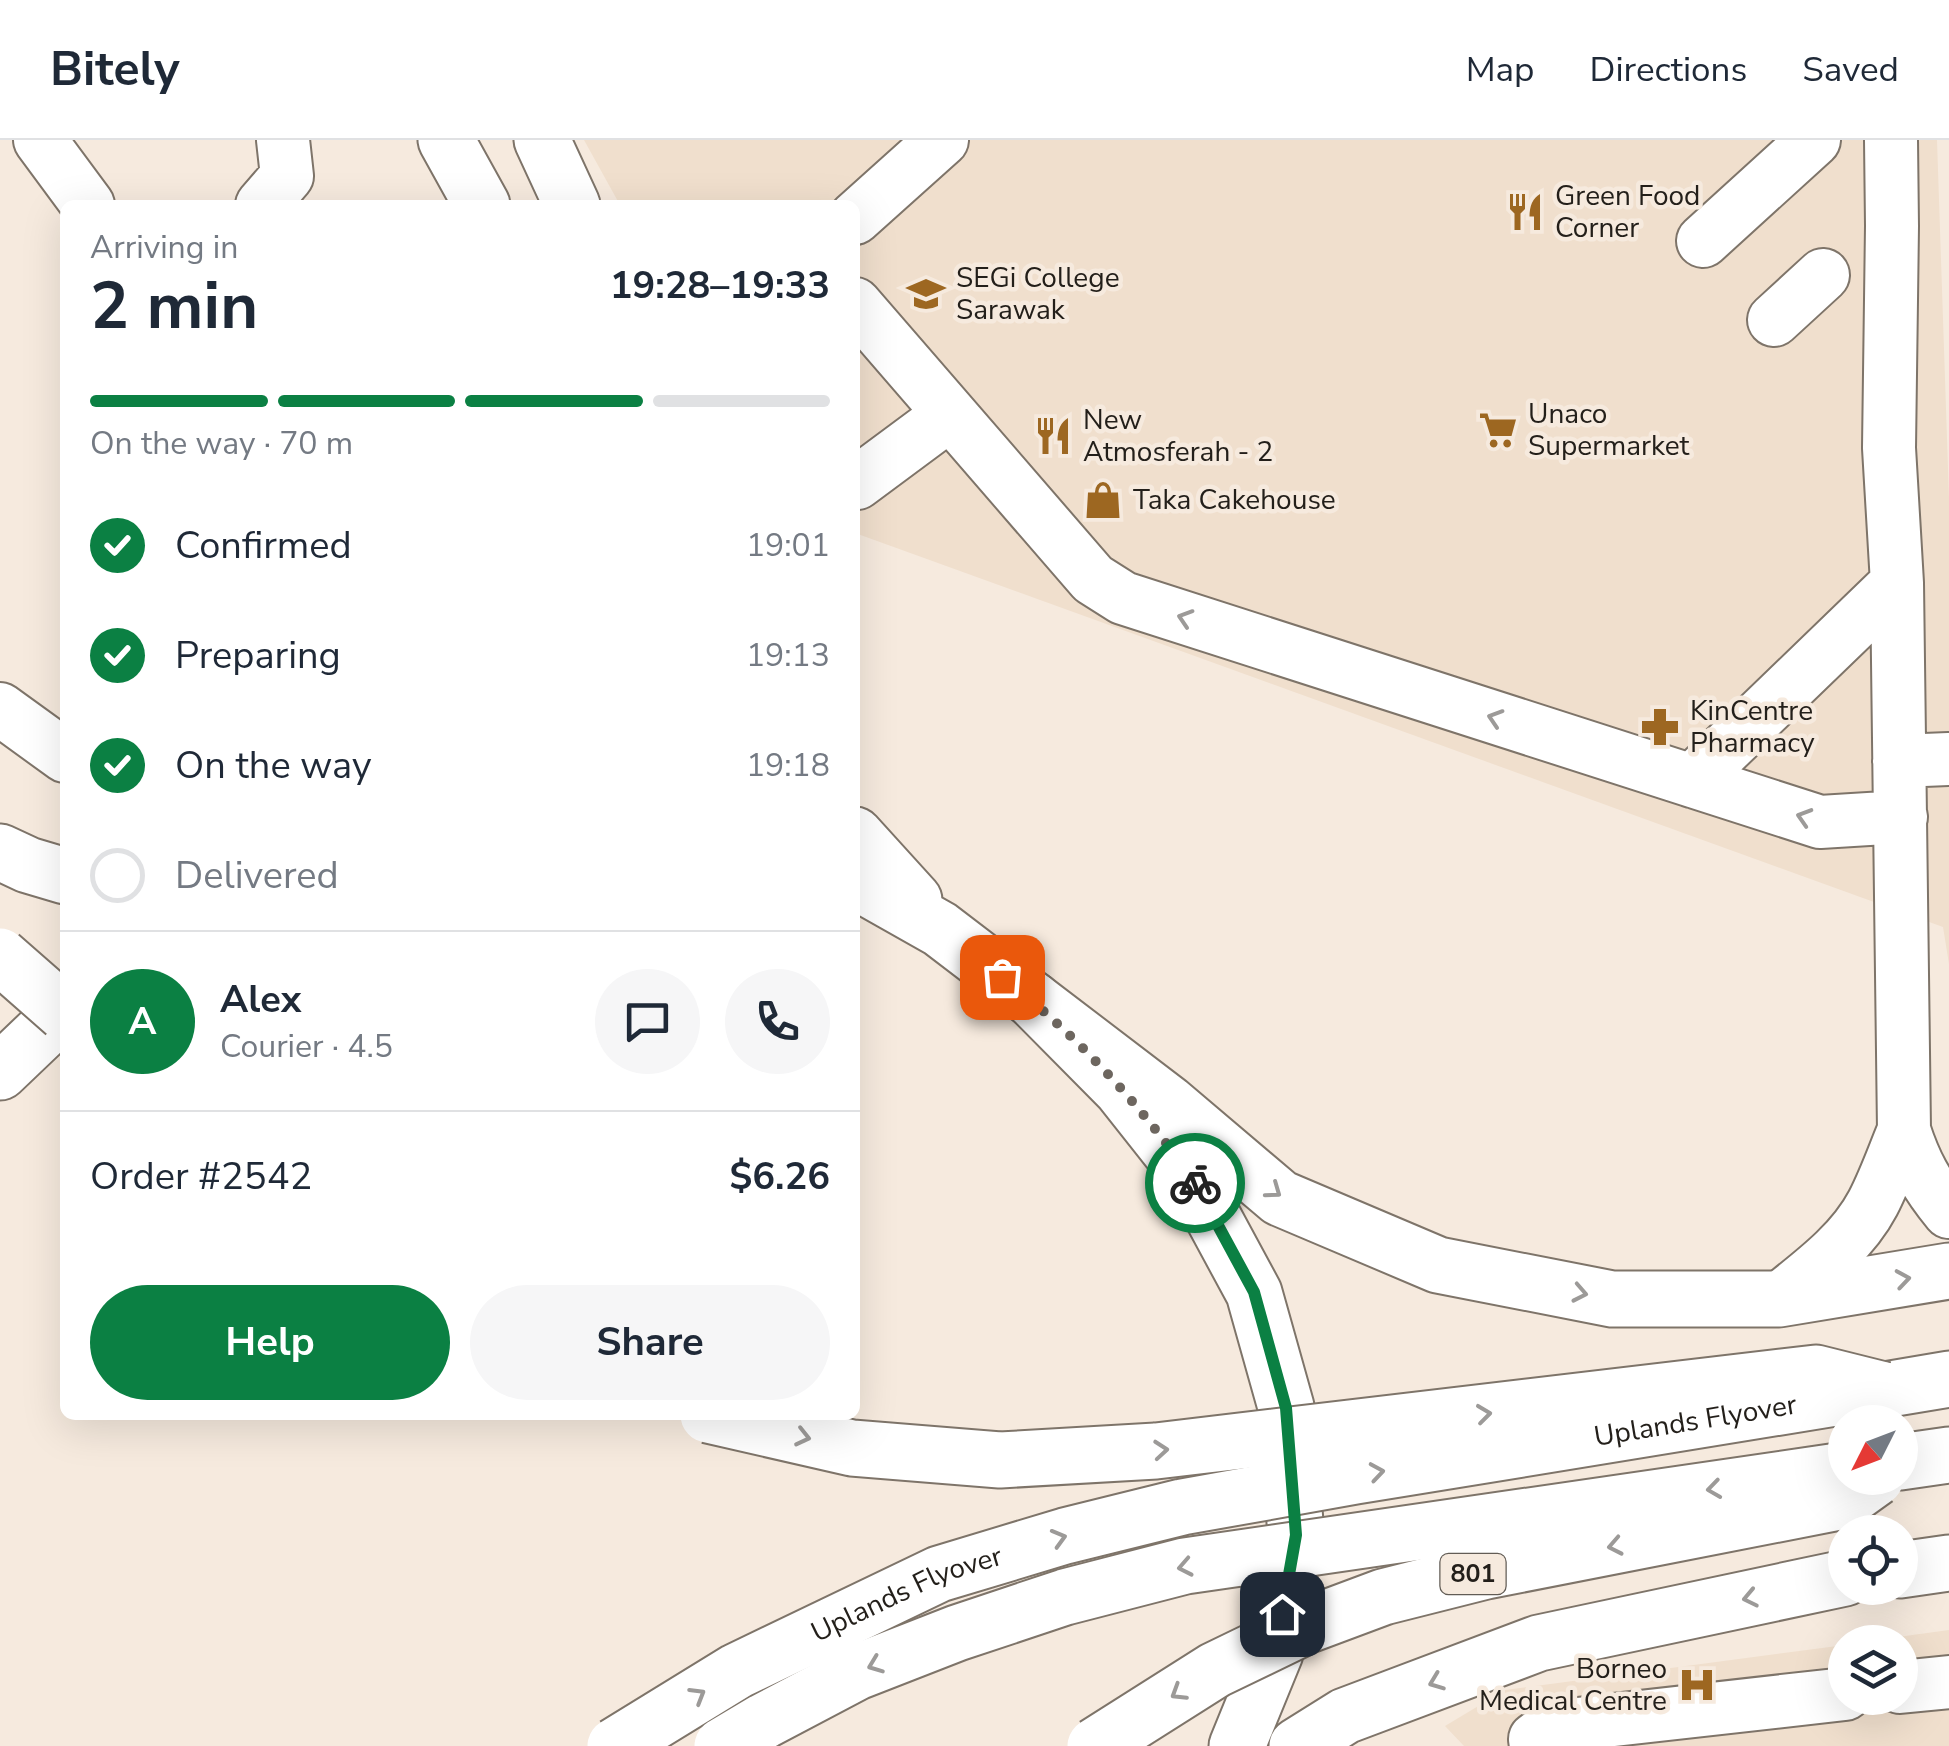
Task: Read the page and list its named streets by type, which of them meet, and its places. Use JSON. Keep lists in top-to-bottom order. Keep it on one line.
{"streets":{"main road":["Uplands Flyover","801"]},"places":{"restaurant":["Green Food Corner","New Atmosferah - 2"],"school or university":["SEGi College Sarawak"],"supermarket":["Unaco Supermarket"],"shop":["Taka Cakehouse"],"pharmacy":["KinCentre Pharmacy"],"hospital":["Borneo Medical Centre"]},"north":"bottom left","page":{"header":"Bitely","nav":["Map","Directions","Saved"],"heading":["2 min","Arriving in","19:28–19:33"],"panel":["Alex","Courier · 4.5","Order #2542","$6.26"],"bar":"On the way · 70 m","list":[["Confirmed","19:01"],["Preparing","19:13"],["On the way","19:18"],"Delivered"],"round":"A","buttons":["Help","Share"]}}
